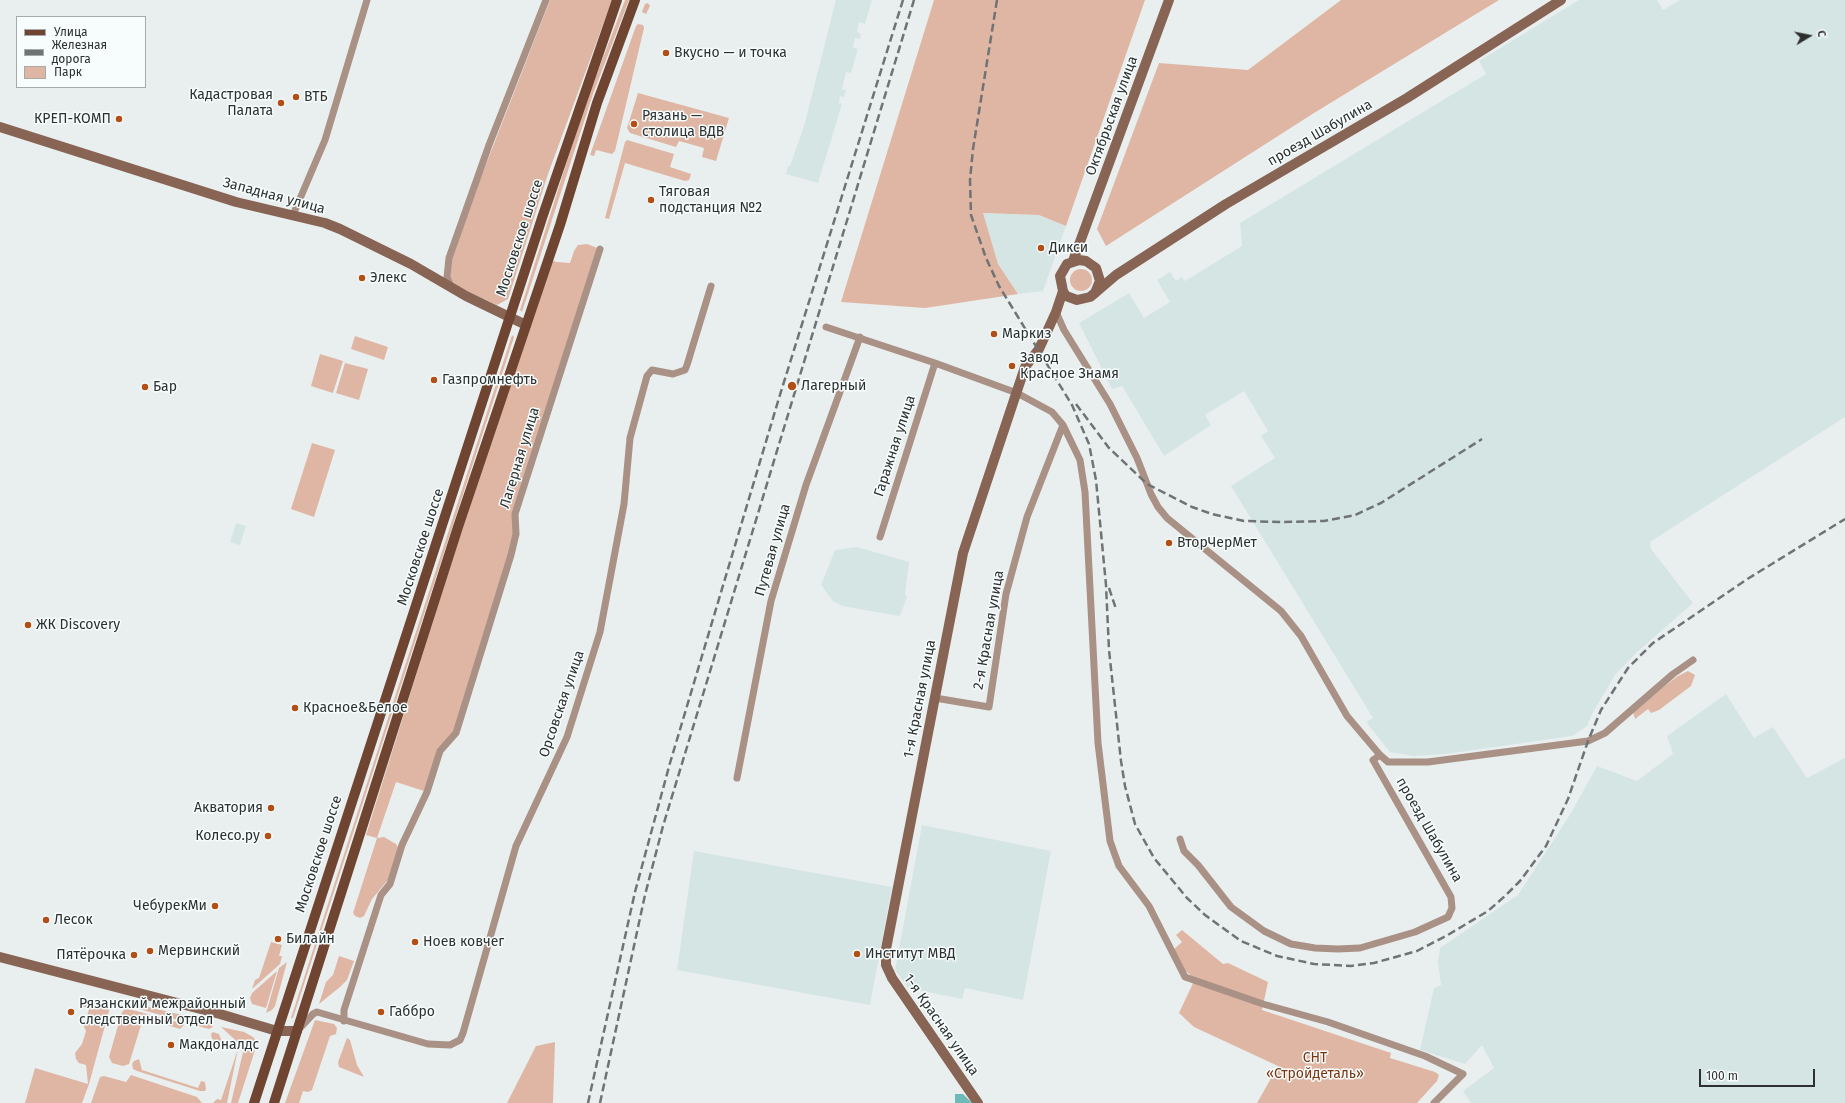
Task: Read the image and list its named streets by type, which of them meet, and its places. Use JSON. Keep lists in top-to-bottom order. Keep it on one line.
{"streets":{"main road":["Московское шоссе"],"street":["Октябрьская улица","проезд Шабулина","Западная улица","Гаражная улица","Лагерная улица","Путевая улица","2-я Красная улица","1-я Красная улица","Орсовская улица"]},"crossings":[["Октябрьская улица","проезд Шабулина"],["Октябрьская улица","1-я Красная улица"],["проезд Шабулина","1-я Красная улица"],["Западная улица","Московское шоссе"],["Лагерная улица","Орсовская улица"],["2-я Красная улица","1-я Красная улица"]],"parks":["СНТ «Стройдеталь»"],"places":["Вкусно — и точка","ВТБ","Кадастровая Палата","КРЕП-КОМП","Рязань — столица ВДВ","Тяговая подстанция №2","Дикси","Элекс","Маркиз","Завод Красное Знамя","Газпромнефть","Лагерный","Бар","ВторЧерМет","ЖК Discovery","Красное&Белое","Акватория","Колесо.ру","ЧебурекМи","Лесок","Билайн","Ноев ковчег","Мервинский","Институт МВД","Пятёрочка","Рязанский межрайонный следственный отдел","Габбро","Макдоналдс"],"legend":["Улица","Железная дорога","Парк"],"scale_bar":"100 m","north":"right"}
